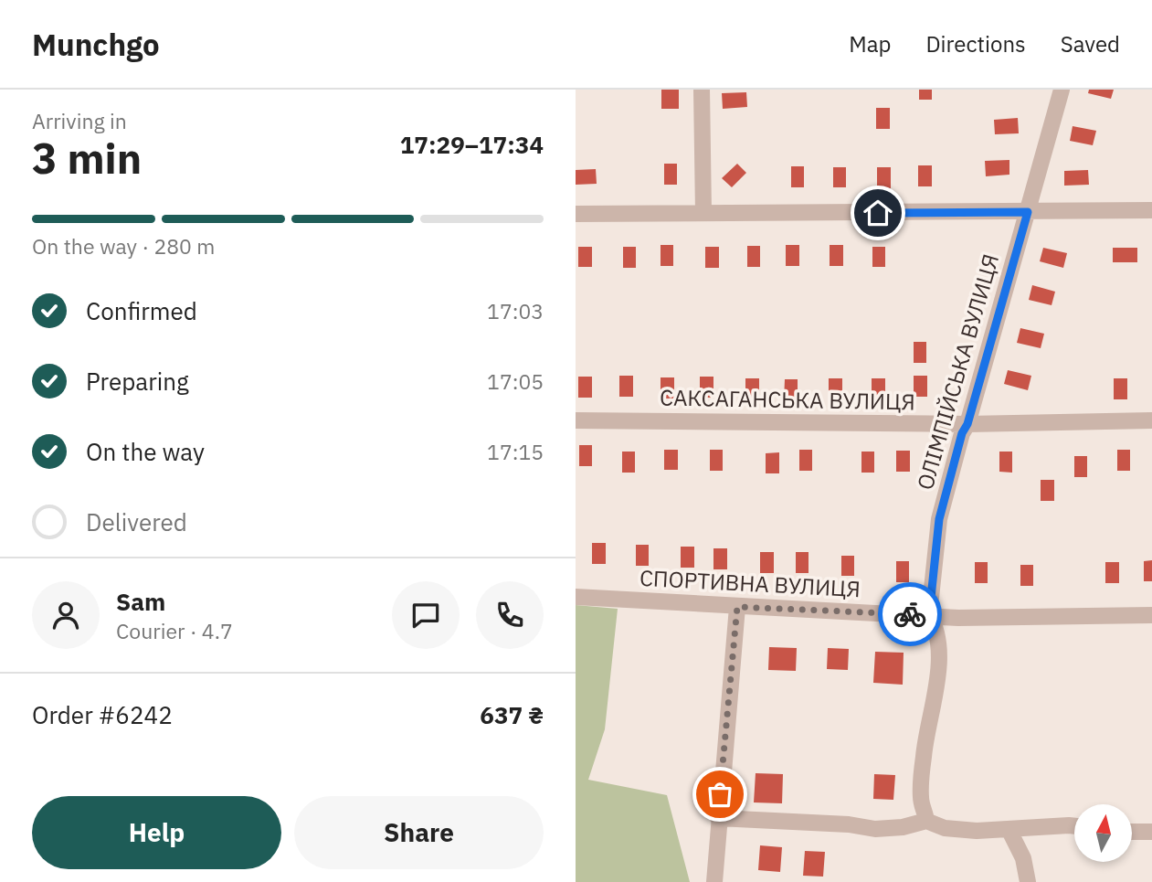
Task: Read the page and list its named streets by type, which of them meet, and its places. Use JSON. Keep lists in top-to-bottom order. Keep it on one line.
{"streets":{"street":["ОЛІМПІЙСЬКА ВУЛИЦЯ","САКСАГАНСЬКА ВУЛИЦЯ","СПОРТИВНА ВУЛИЦЯ"]},"crossings":[["ОЛІМПІЙСЬКА ВУЛИЦЯ","САКСАГАНСЬКА ВУЛИЦЯ"],["ОЛІМПІЙСЬКА ВУЛИЦЯ","СПОРТИВНА ВУЛИЦЯ"]],"north":"top","page":{"header":"Munchgo","nav":["Map","Directions","Saved"],"heading":["3 min","Arriving in","17:29–17:34"],"panel":["Sam","Courier · 4.7","Order #6242","637 ₴"],"bar":"On the way · 280 m","list":[["Confirmed","17:03"],["Preparing","17:05"],["On the way","17:15"],"Delivered"],"buttons":["Help","Share"]}}
